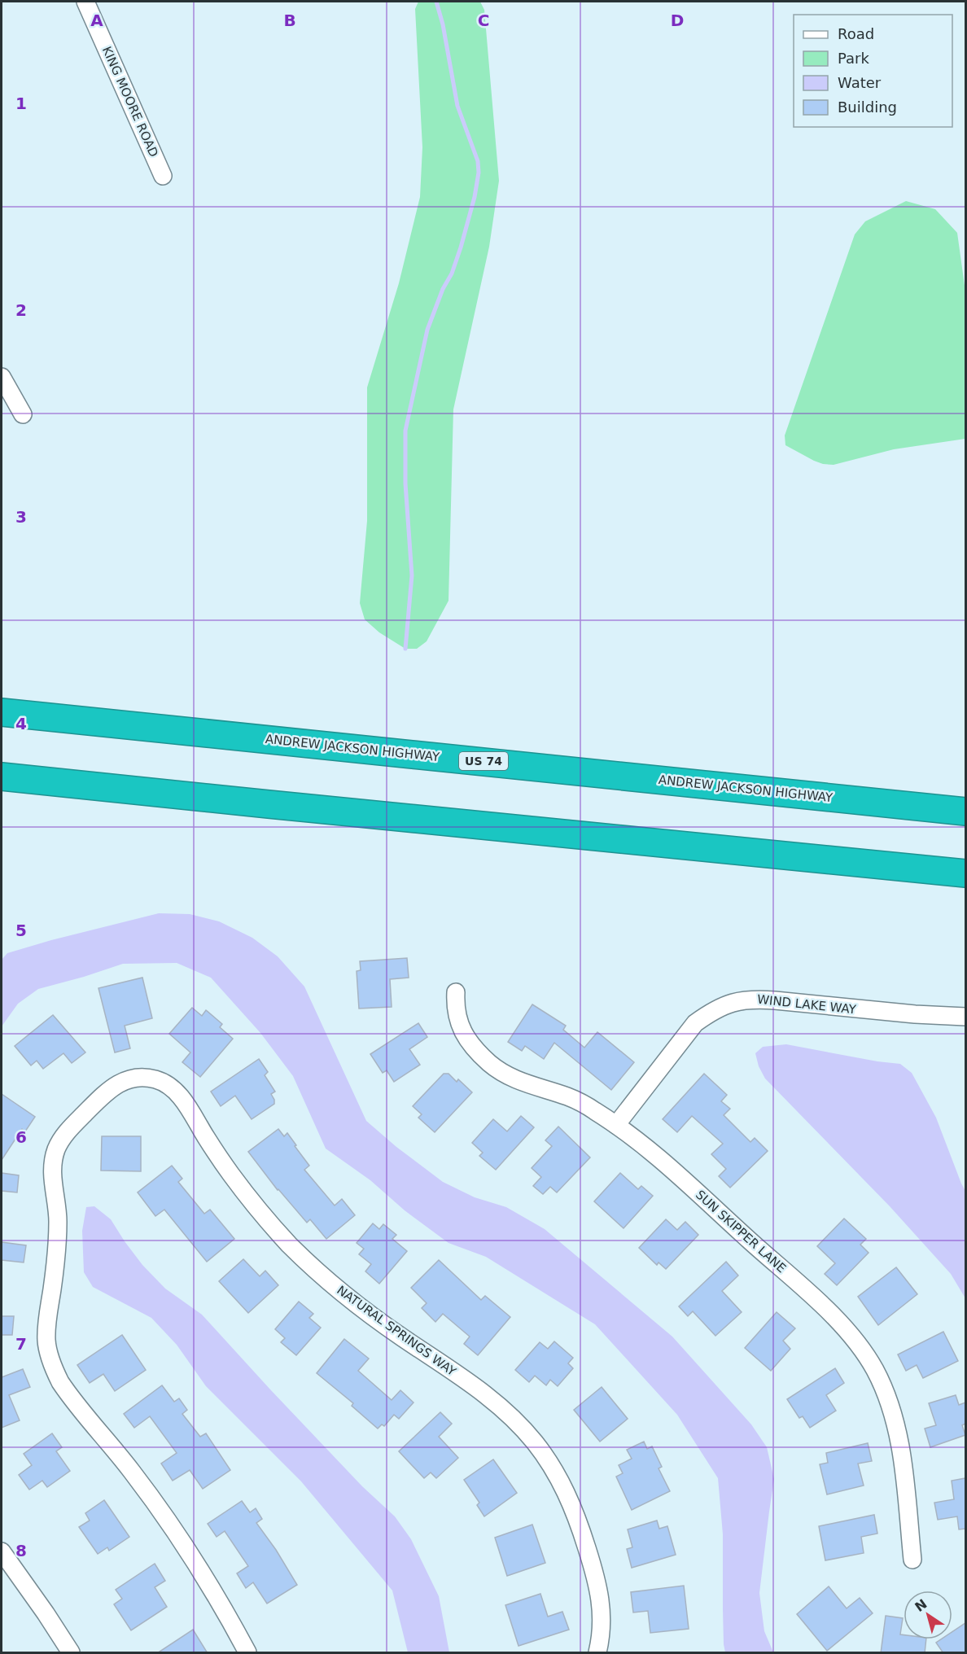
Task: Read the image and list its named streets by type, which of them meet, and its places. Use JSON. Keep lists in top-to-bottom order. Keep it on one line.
{"streets":{"highway":["ANDREW JACKSON HIGHWAY","US 74"],"street":["KING MOORE ROAD","WIND LAKE WAY","SUN SKIPPER LANE","NATURAL SPRINGS WAY"]},"crossings":[["WIND LAKE WAY","SUN SKIPPER LANE"]],"legend":["Road","Park","Water","Building"],"north":"top left","grid":{"columns":["A","B","C","D"],"rows":["1","2","3","4","5","6","7","8"]}}
